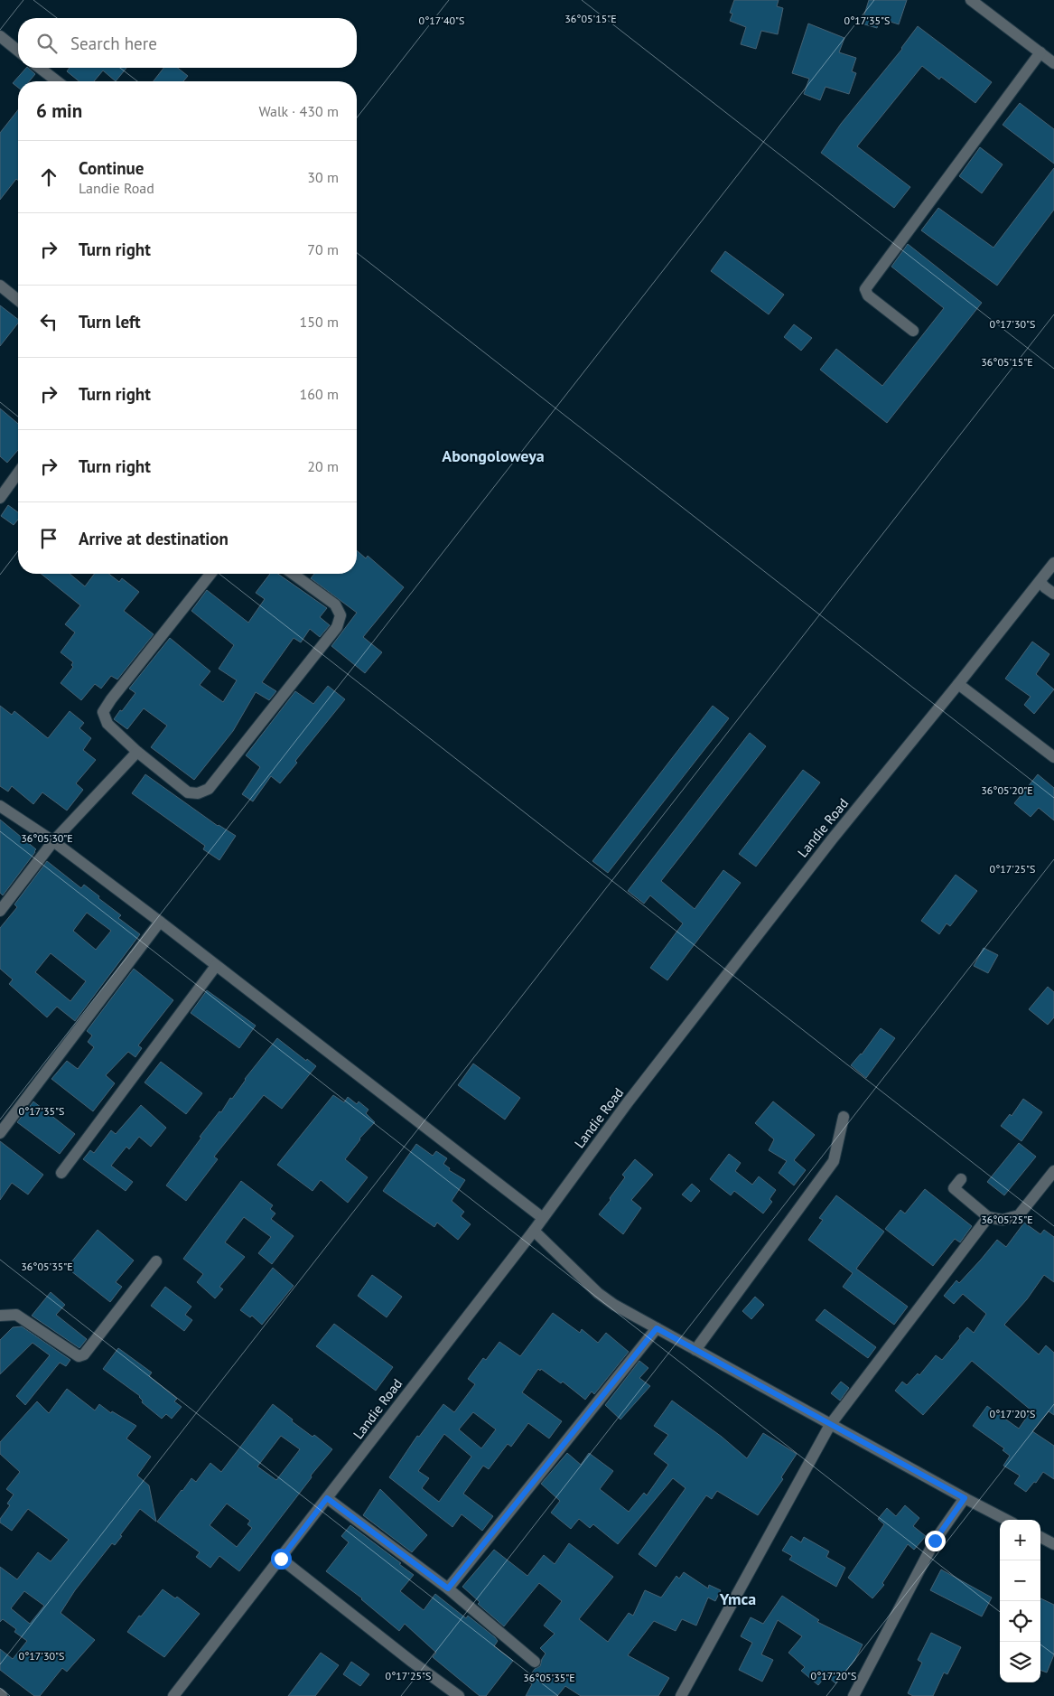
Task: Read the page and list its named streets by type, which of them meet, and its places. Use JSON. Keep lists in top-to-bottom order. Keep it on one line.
{"streets":{"street":["Landie Road"]},"districts":["Abongoloweya","Ymca"],"page":{"search":"Search here","heading":["6 min","Walk · 430 m"],"list":[["Continue","Landie Road","30 m"],["Turn right","70 m"],["Turn left","150 m"],["Turn right","160 m"],["Turn right","20 m"],"Arrive at destination"],"map_buttons":["+","−"]},"coordinates":["36°05'15\"E","0°17'40\"S","0°17'35\"S","0°17'30\"S","36°05'20\"E","36°05'30\"E","0°17'25\"S","36°05'25\"E","36°05'35\"E","0°17'20\"S"]}
